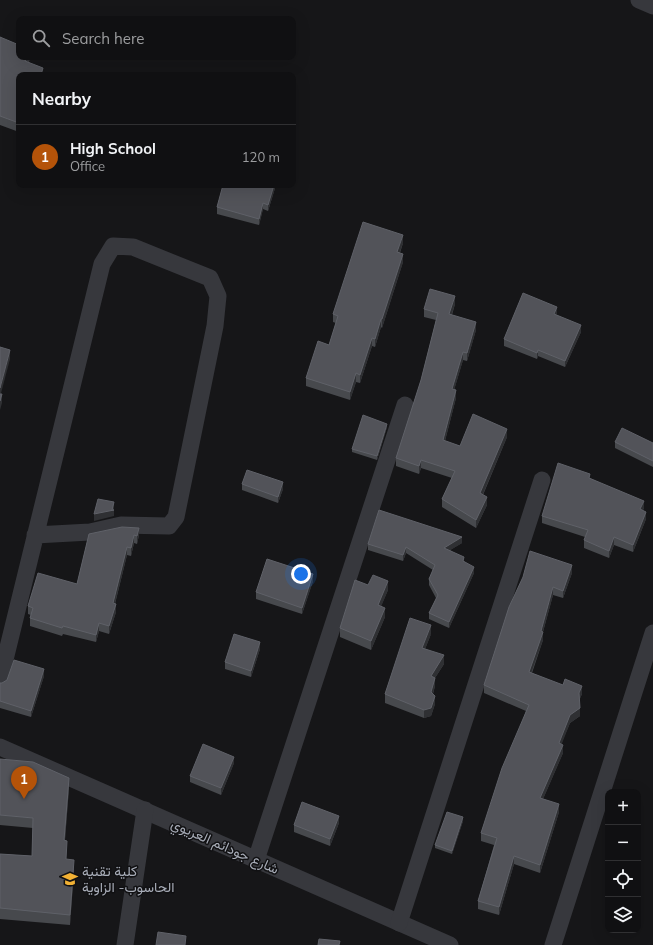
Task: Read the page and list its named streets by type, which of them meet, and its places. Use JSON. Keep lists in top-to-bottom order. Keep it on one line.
{"streets":{"street":["شارع جودائم العريوي"]},"places":{"school or university":["كلية تقنية الحاسوب- الزاوية"]},"page":{"search":"Search here","heading":"Nearby","list":[{"mark":"1","name":"High School","note":"Office","value":"120 m"}],"pins":"1","map_buttons":["+","−"]}}
